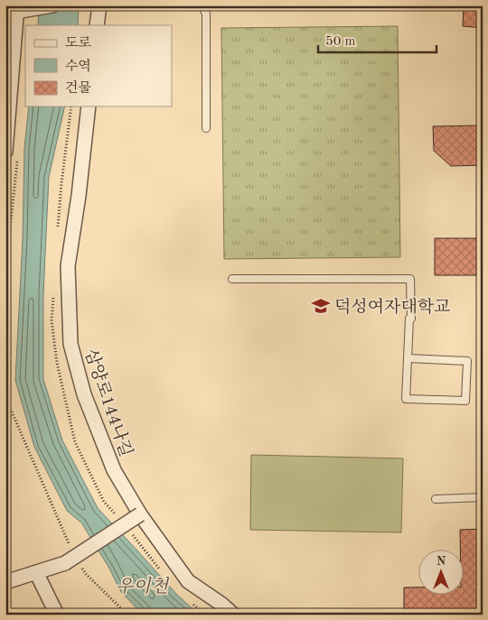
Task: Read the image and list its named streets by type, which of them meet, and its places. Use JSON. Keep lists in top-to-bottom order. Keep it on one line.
{"streets":{"street":["삼양로144나길"]},"water":["우이천"],"places":{"school or university":["덕성여자대학교"]},"legend":["도로","수역","건물"],"scale_bar":"50 m","north":"top"}
